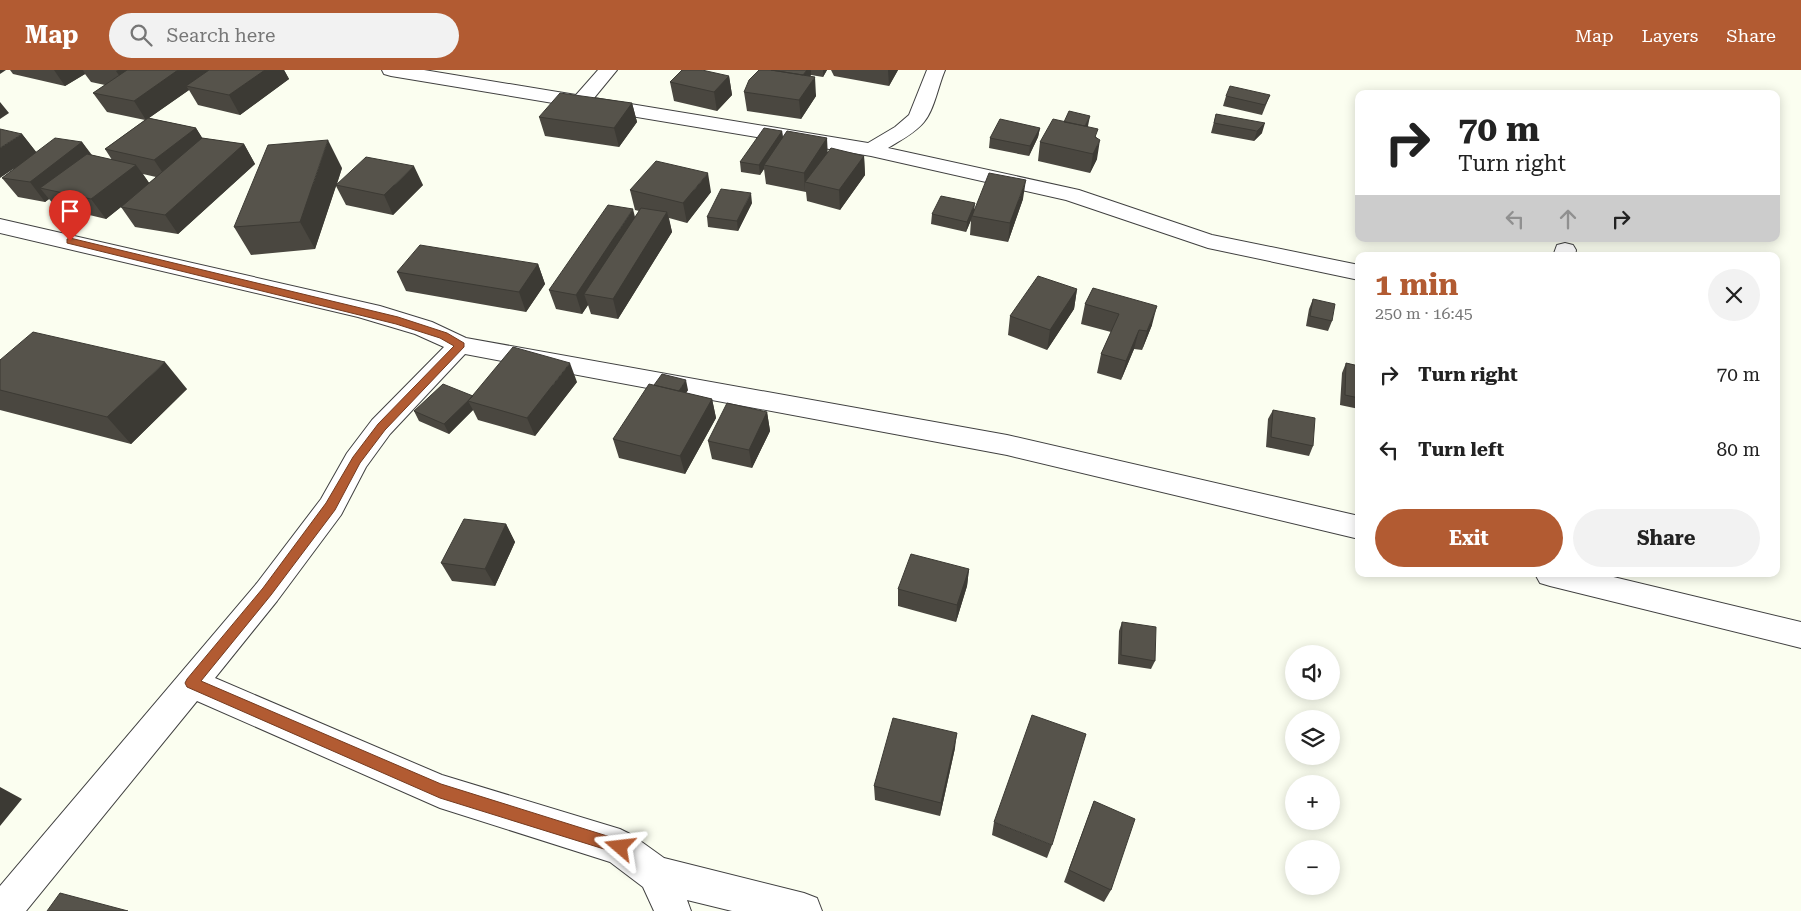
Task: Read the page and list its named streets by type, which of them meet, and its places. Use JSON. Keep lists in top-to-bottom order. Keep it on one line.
{"page":{"header":"Map","search":"Search here","nav":["Map","Layers","Share"],"turn":["70 m","Turn right"],"heading":["1 min","250 m · 16:45"],"list":[{"name":"Turn right","value":"70 m"},{"name":"Turn left","value":"80 m"}],"buttons":["Exit","Share"],"map_buttons":["+","−"]}}
